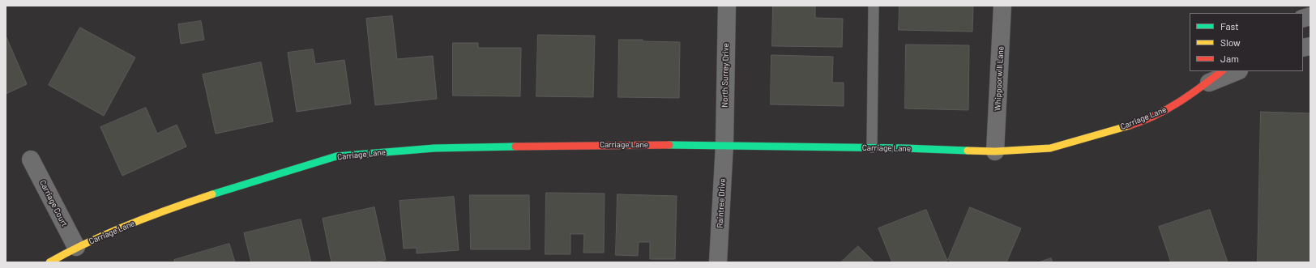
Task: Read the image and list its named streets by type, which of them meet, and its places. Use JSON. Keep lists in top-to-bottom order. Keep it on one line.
{"streets":{"street":["North Surrey Drive","Whippoorwill Lane","Carriage Lane","Carriage Court","Raintree Drive"]},"crossings":[["North Surrey Drive","Carriage Lane"],["North Surrey Drive","Raintree Drive"],["Whippoorwill Lane","Carriage Lane"],["Carriage Lane","Carriage Court"],["Carriage Lane","Raintree Drive"]],"legend":["Fast","Slow","Jam"]}
